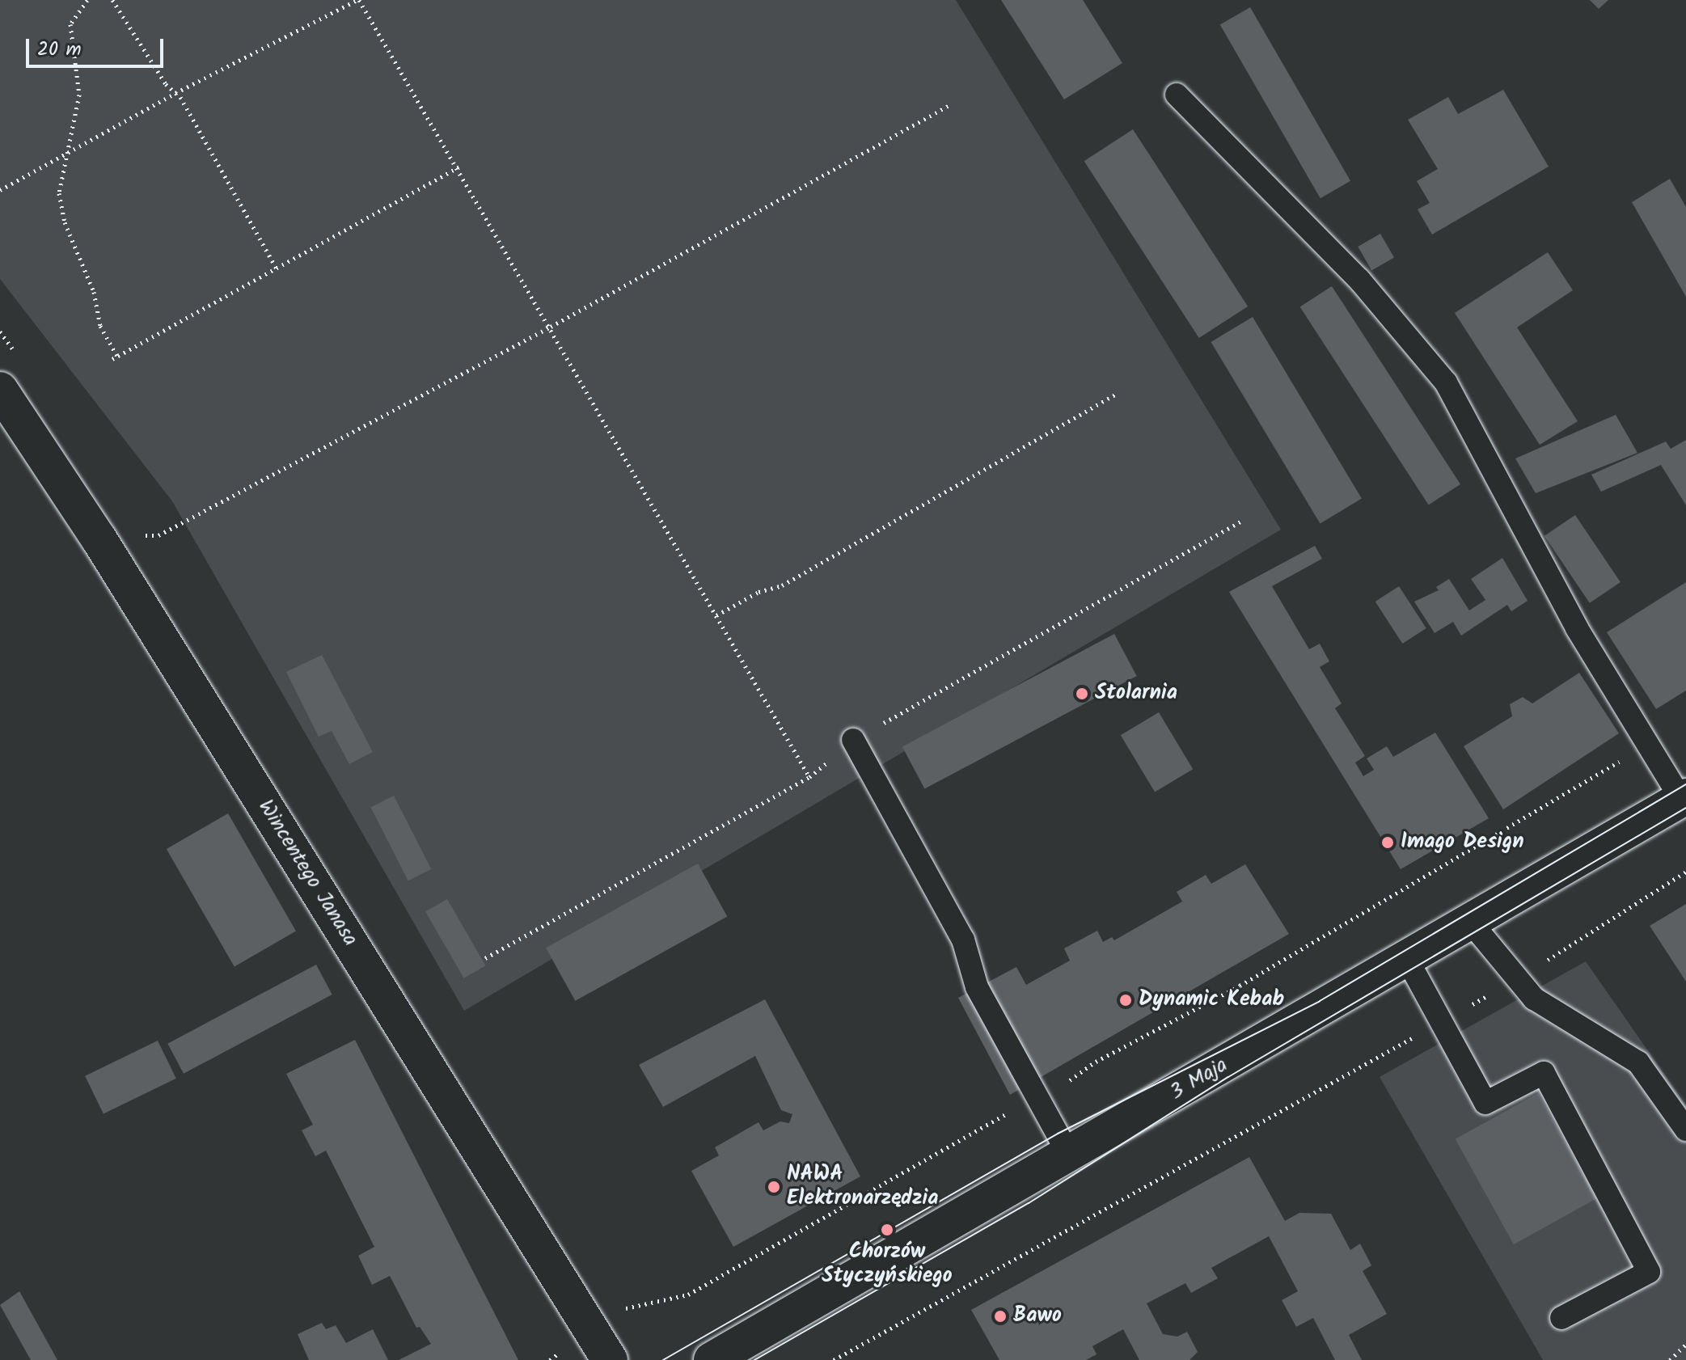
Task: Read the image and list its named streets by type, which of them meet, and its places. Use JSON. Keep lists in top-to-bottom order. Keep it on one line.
{"streets":{"street":["Wincentego Janasa","3 Maja"]},"places":["Stolarnia","Imago Design","Dynamic Kebab","NAWA Elektronarzędzia","Chorzów Styczyńskiego","Bawo"],"scale_bar":"20 m"}
